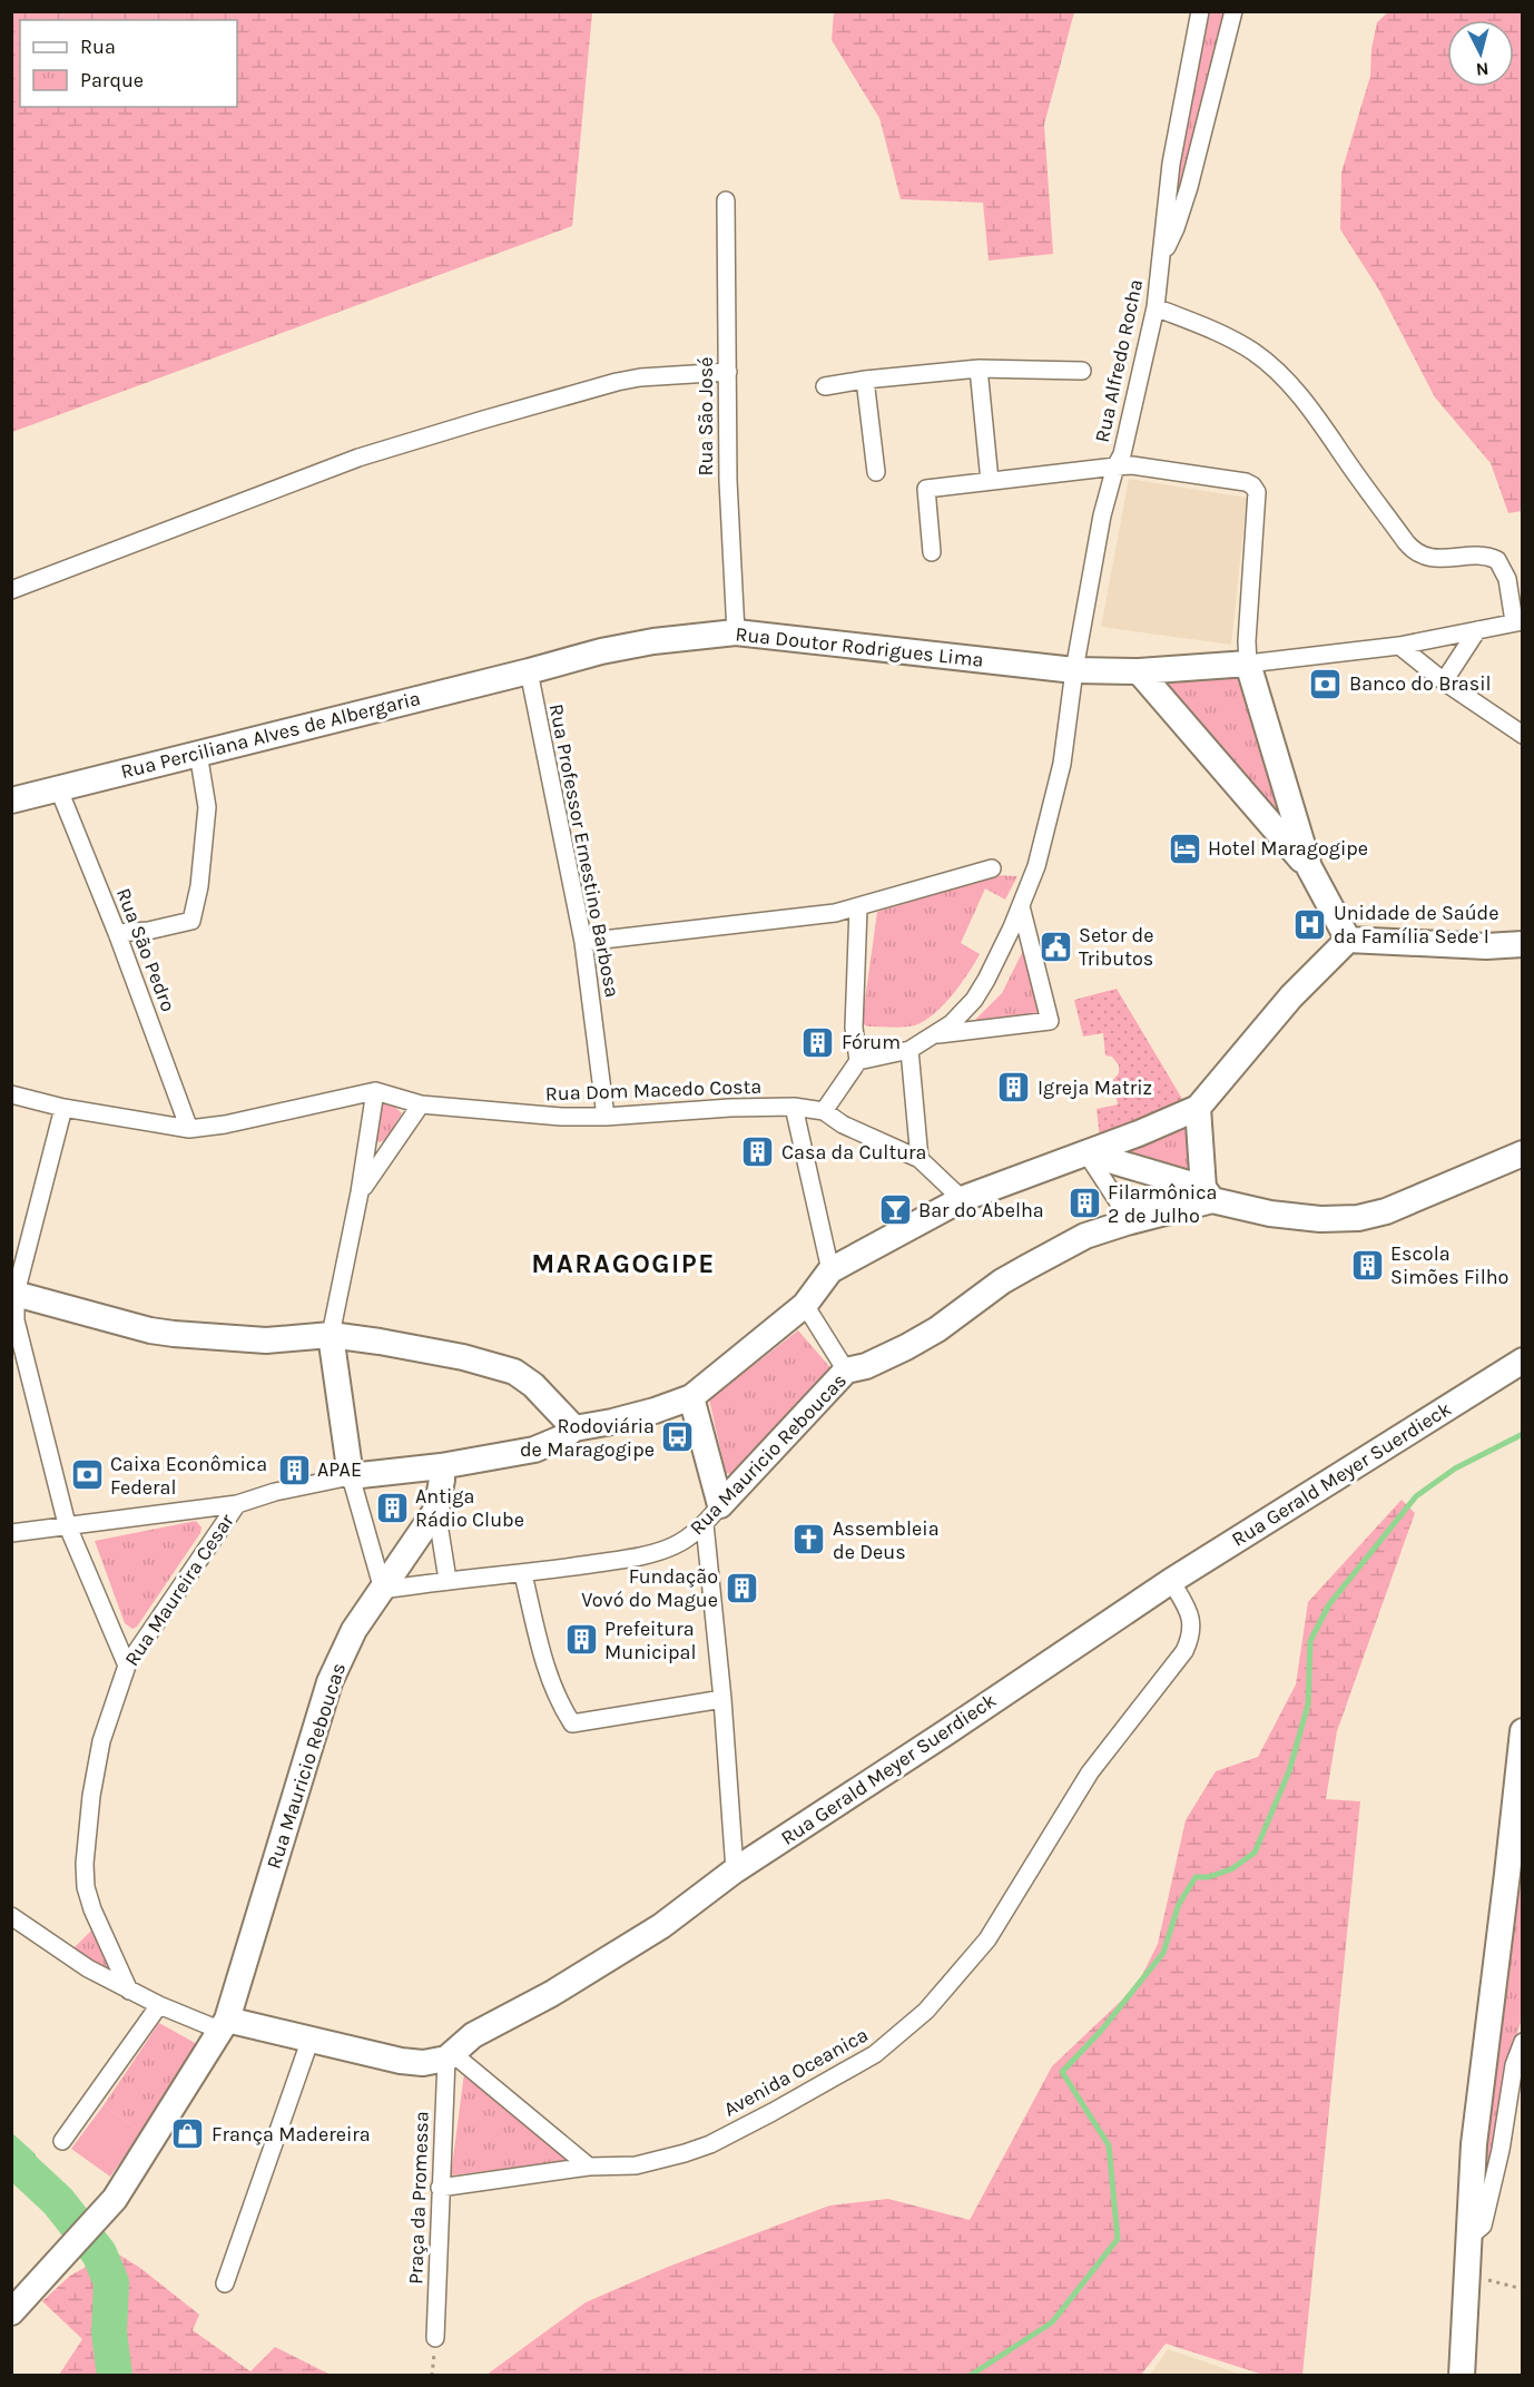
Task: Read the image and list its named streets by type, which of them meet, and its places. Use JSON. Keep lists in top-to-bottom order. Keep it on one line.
{"streets":{"street":["Rua Alfredo Rocha","Rua São José","Rua Doutor Rodrigues Lima","Rua Perciliana Alves de Albergaria","Rua Professor Ernestino Barbosa","Rua São Pedro","Rua Dom Macedo Costa","Rua Mauricio Reboucas","Rua Gerald Meyer Suerdieck","Rua Maureira Cesar","Avenida Oceanica","Praça da Promessa"]},"crossings":[["Rua Alfredo Rocha","Rua Doutor Rodrigues Lima"],["Rua São José","Rua Doutor Rodrigues Lima"],["Rua Doutor Rodrigues Lima","Rua Perciliana Alves de Albergaria"],["Rua Doutor Rodrigues Lima","Rua Professor Ernestino Barbosa"],["Rua Perciliana Alves de Albergaria","Rua Professor Ernestino Barbosa"],["Rua Perciliana Alves de Albergaria","Rua São Pedro"],["Rua Professor Ernestino Barbosa","Rua Dom Macedo Costa"],["Rua São Pedro","Rua Dom Macedo Costa"],["Rua Gerald Meyer Suerdieck","Avenida Oceanica"],["Rua Gerald Meyer Suerdieck","Praça da Promessa"],["Avenida Oceanica","Praça da Promessa"]],"districts":["MARAGOGIPE"],"places":{"bank":["Banco do Brasil","Caixa Econômica Federal"],"hotel":["Hotel Maragogipe"],"hospital":["Unidade de Saúde da Família Sede I"],"public building":["Setor de Tributos"],"building":["Fórum","Igreja Matriz","Casa da Cultura","Filarmônica 2 de Julho","Escola Simões Filho","APAE","Antiga Rádio Clube","Fundação Vovó do Mague","Prefeitura Municipal"],"bar":["Bar do Abelha"],"bus stop":["Rodoviária de Maragogipe"],"church":["Assembleia de Deus"],"shop":["França Madereira"]},"legend":["Rua","Parque"],"north":"bottom"}
